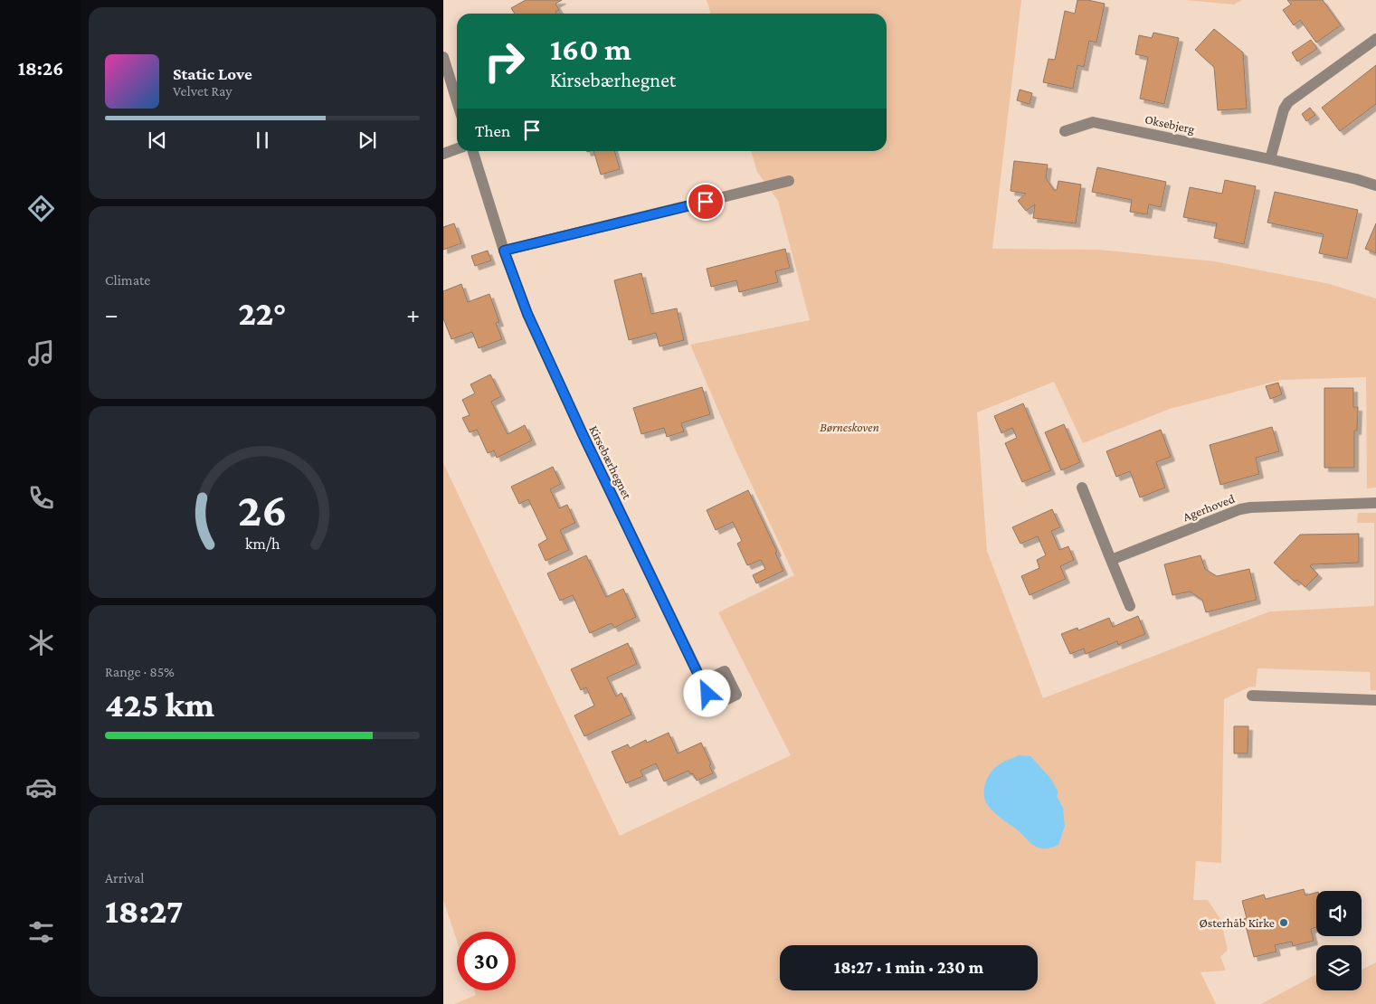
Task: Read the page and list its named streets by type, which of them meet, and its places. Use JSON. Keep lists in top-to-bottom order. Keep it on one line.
{"streets":{"street":["Oksebjerg","Kirsebærhegnet","Agerhoved"]},"parks":["Børneskoven"],"places":["Østerhåb Kirke"],"page":{"tabs":"18:26","turn":["160 m","Kirsebærhegnet"],"song":["Static Love","Velvet Ray"],"then":"Then","tile":["Climate",["Range · 85%","425 km"],["Arrival","18:27"]],"heat":["−","22°","+"],"limit":"30","trip":"18:27 · 1 min · 230 m","gauge":["26","km/h"]}}
